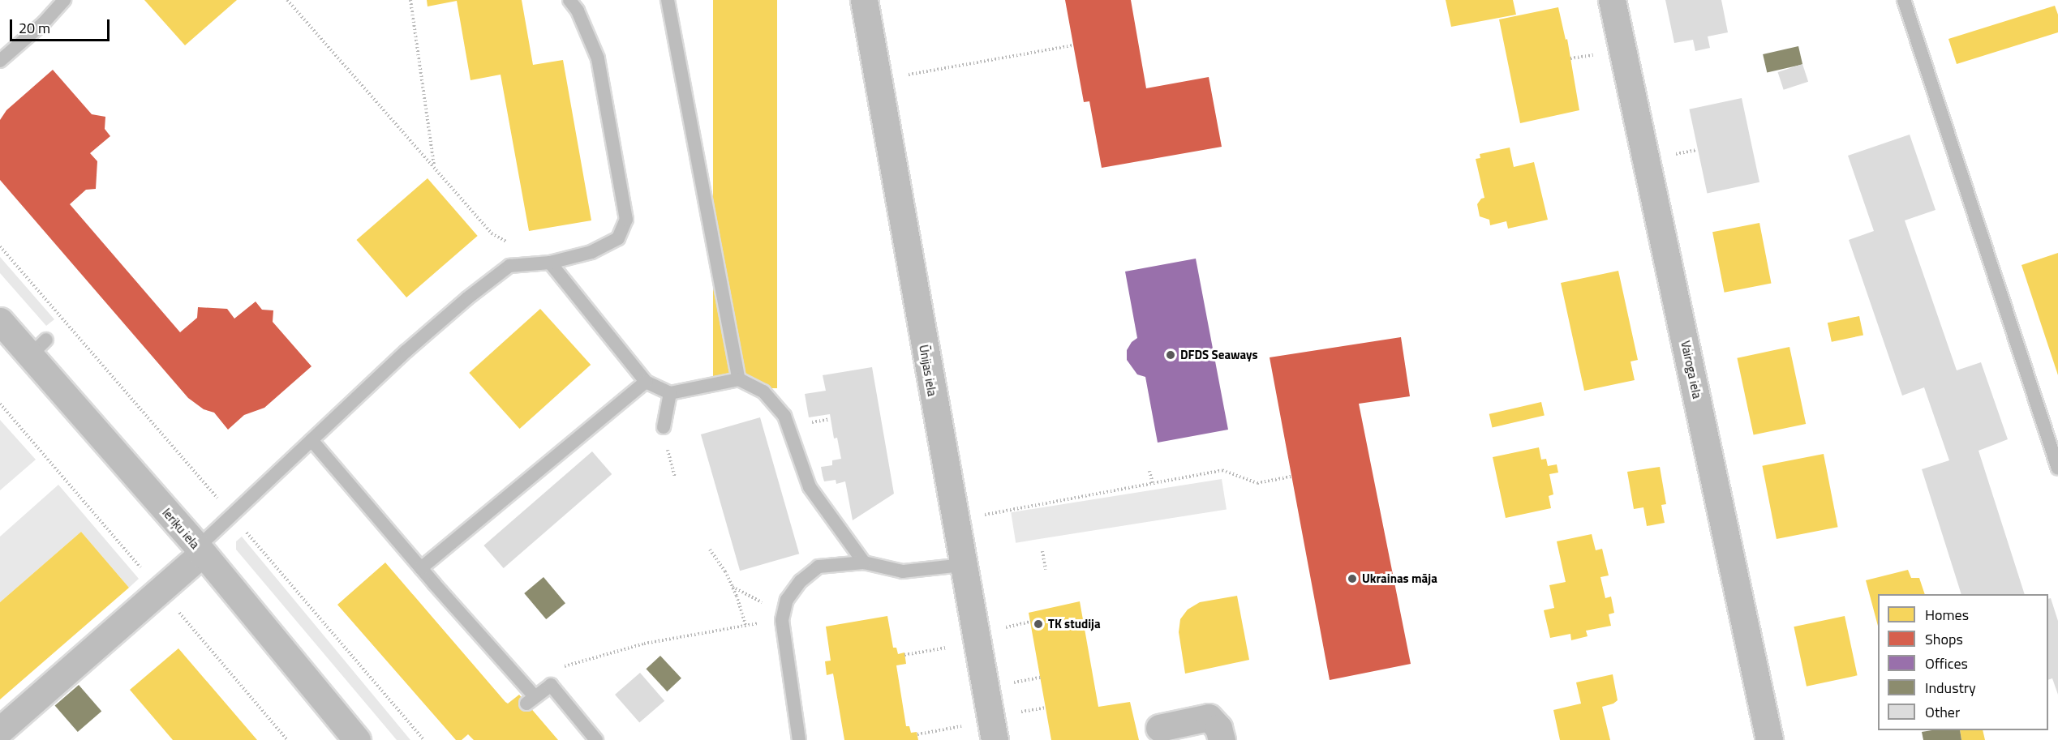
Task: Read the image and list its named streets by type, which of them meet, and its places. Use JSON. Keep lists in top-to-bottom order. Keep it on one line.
{"streets":{"street":["Vairoga iela","Ūnijas iela","Ieriķu iela"]},"places":["DFDS Seaways","Ukrainas māja","TK studija"],"legend":["Homes","Shops","Offices","Industry","Other"],"scale_bar":"20 m"}
